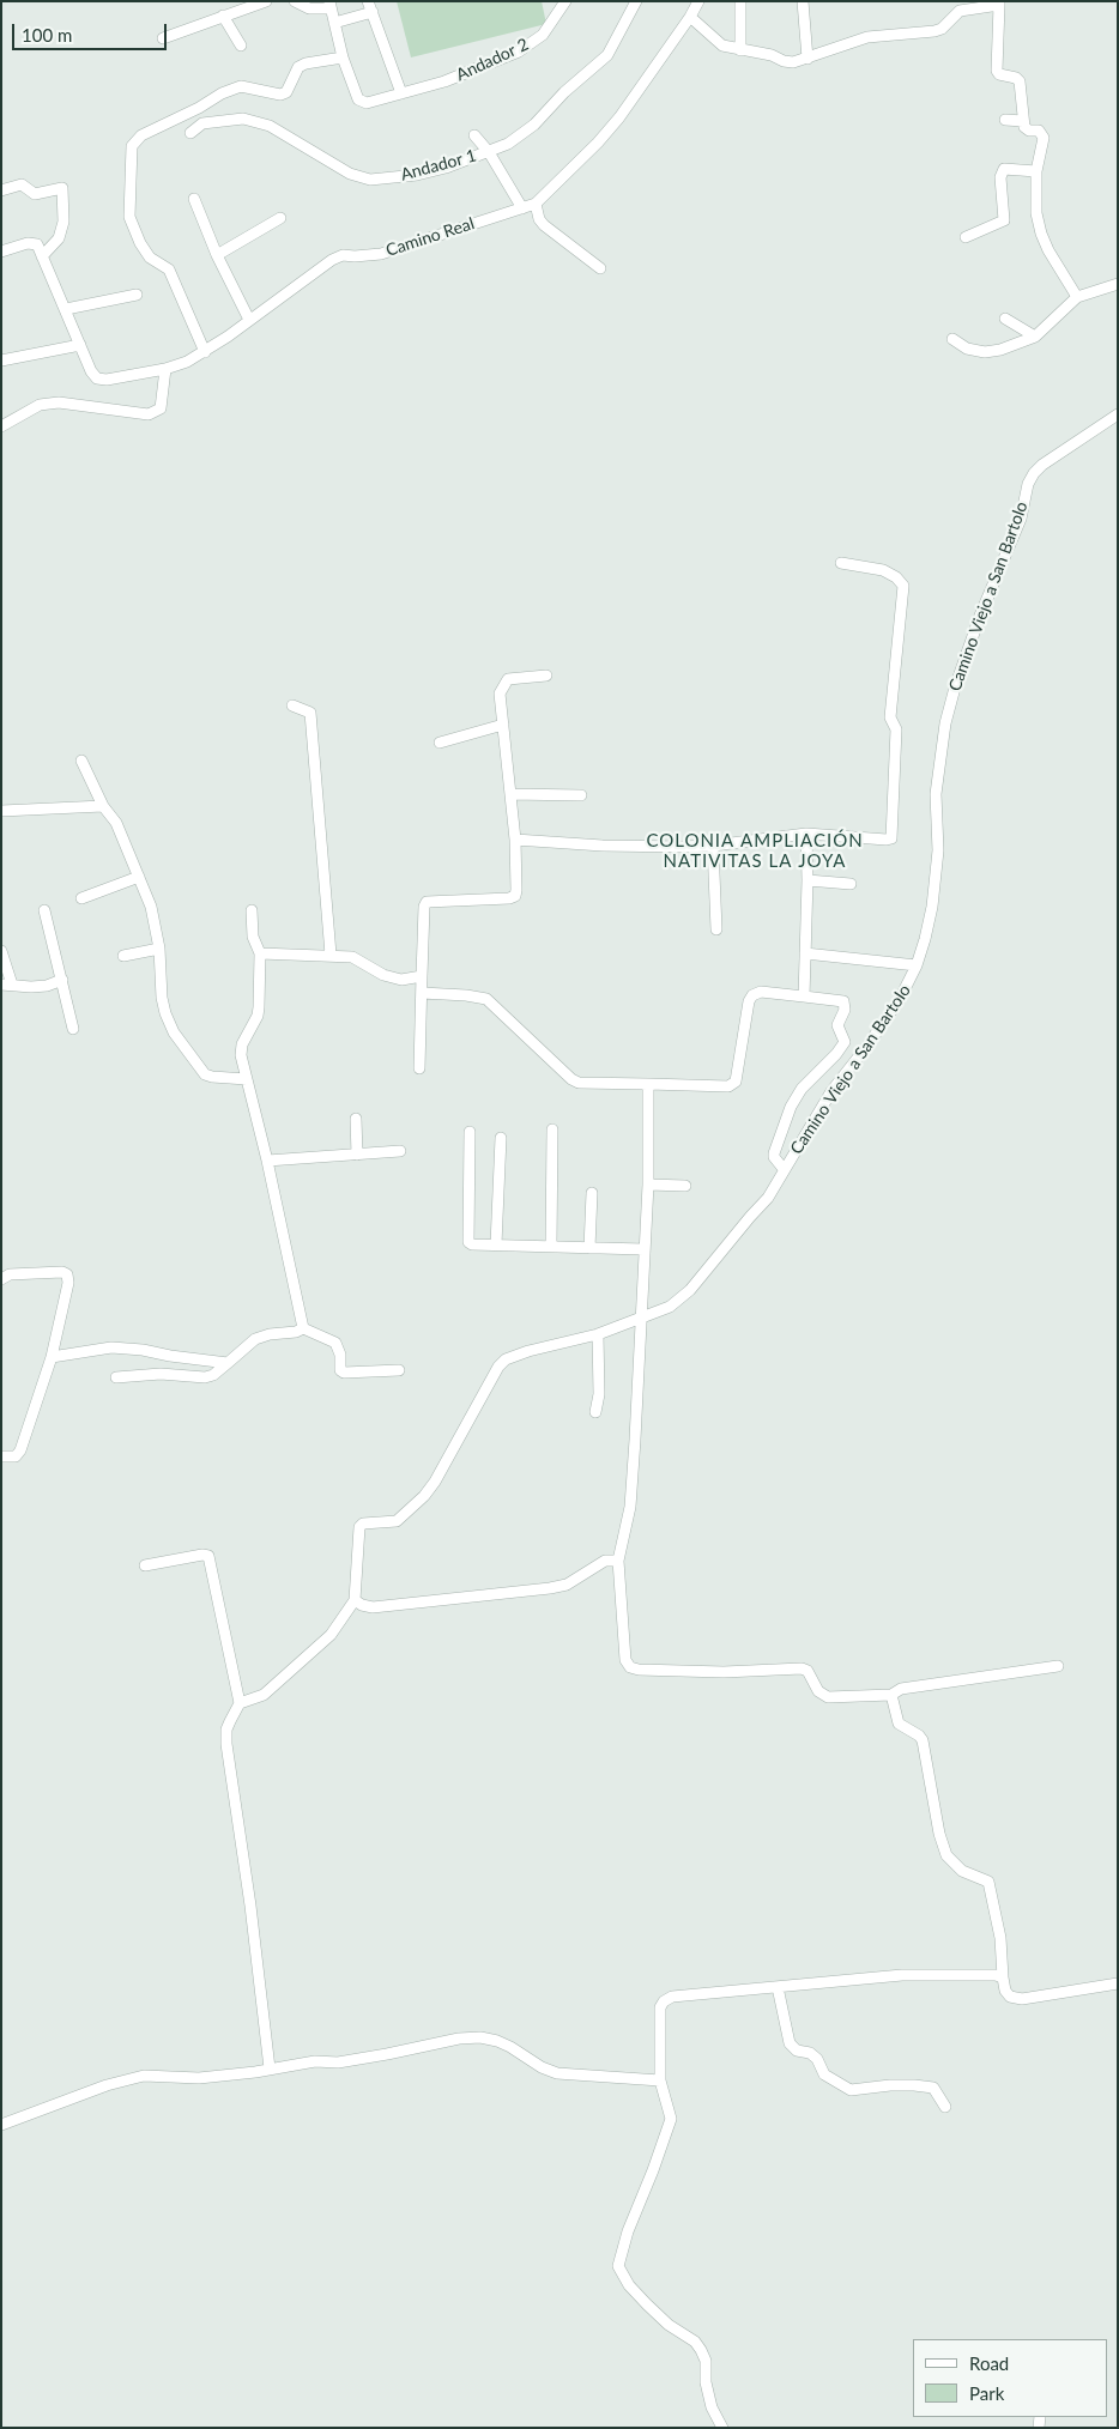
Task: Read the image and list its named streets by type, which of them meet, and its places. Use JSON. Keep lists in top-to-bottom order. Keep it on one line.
{"streets":{"street":["Andador 2","Andador 1","Camino Real","Camino Viejo a San Bartolo"]},"districts":["COLONIA AMPLIACIÓN NATIVITAS LA JOYA"],"legend":["Road","Park"],"scale_bar":"100 m"}
